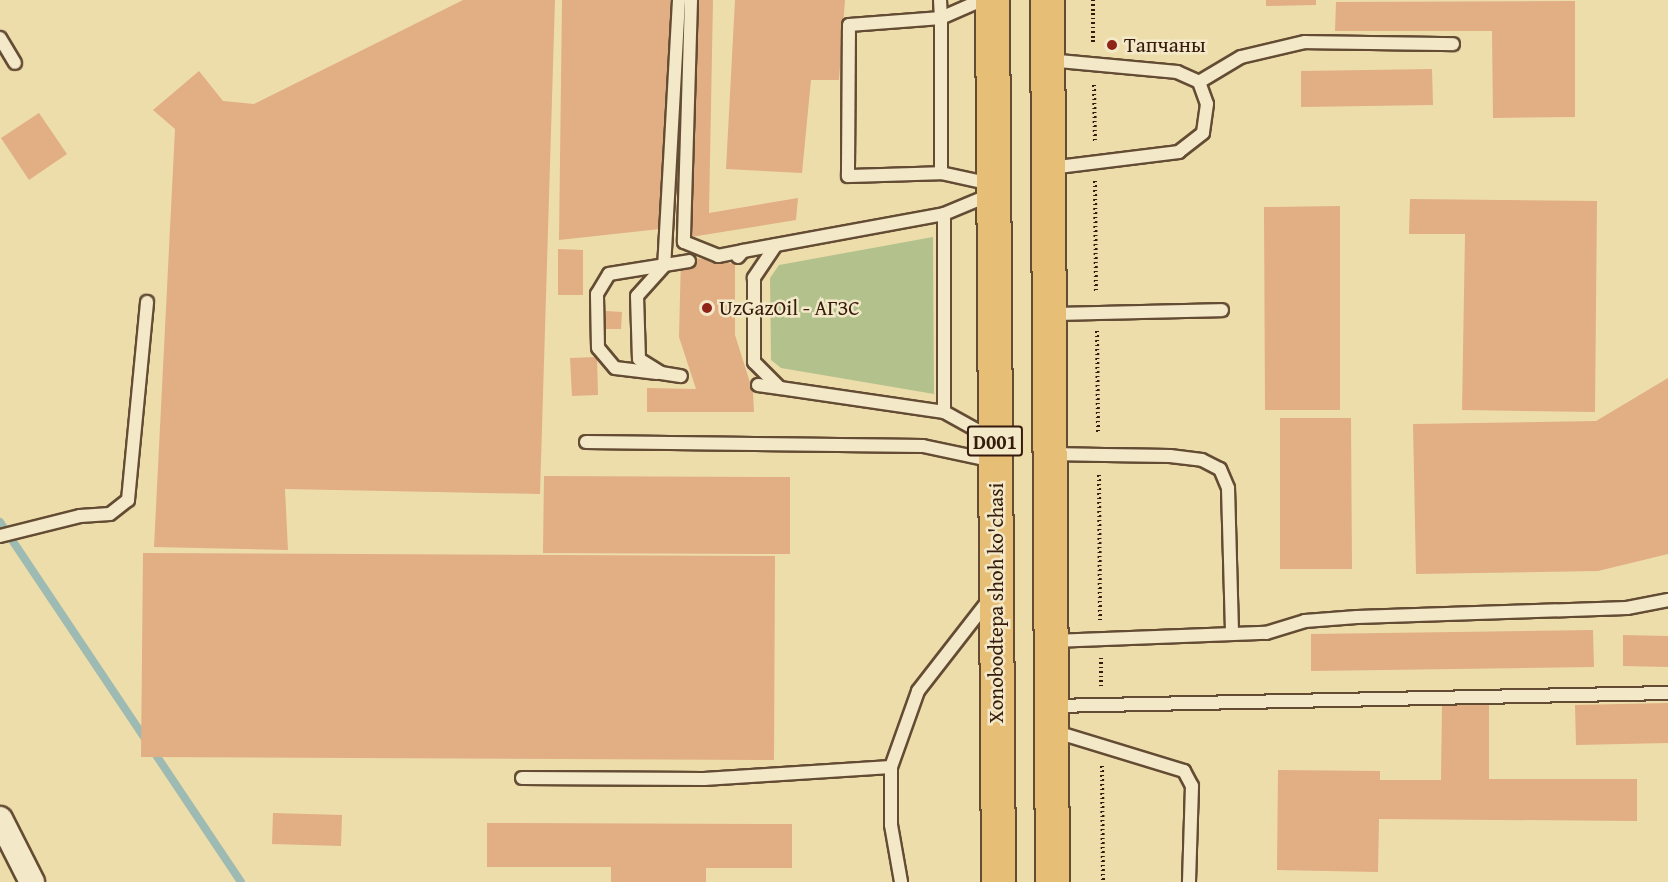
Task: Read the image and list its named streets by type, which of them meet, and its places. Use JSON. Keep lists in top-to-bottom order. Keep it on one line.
{"streets":{"highway":["D001","Xonobodtepa shoh ko'chasi"]},"places":["Тапчаны","UzGazOil - АГЗС"]}
